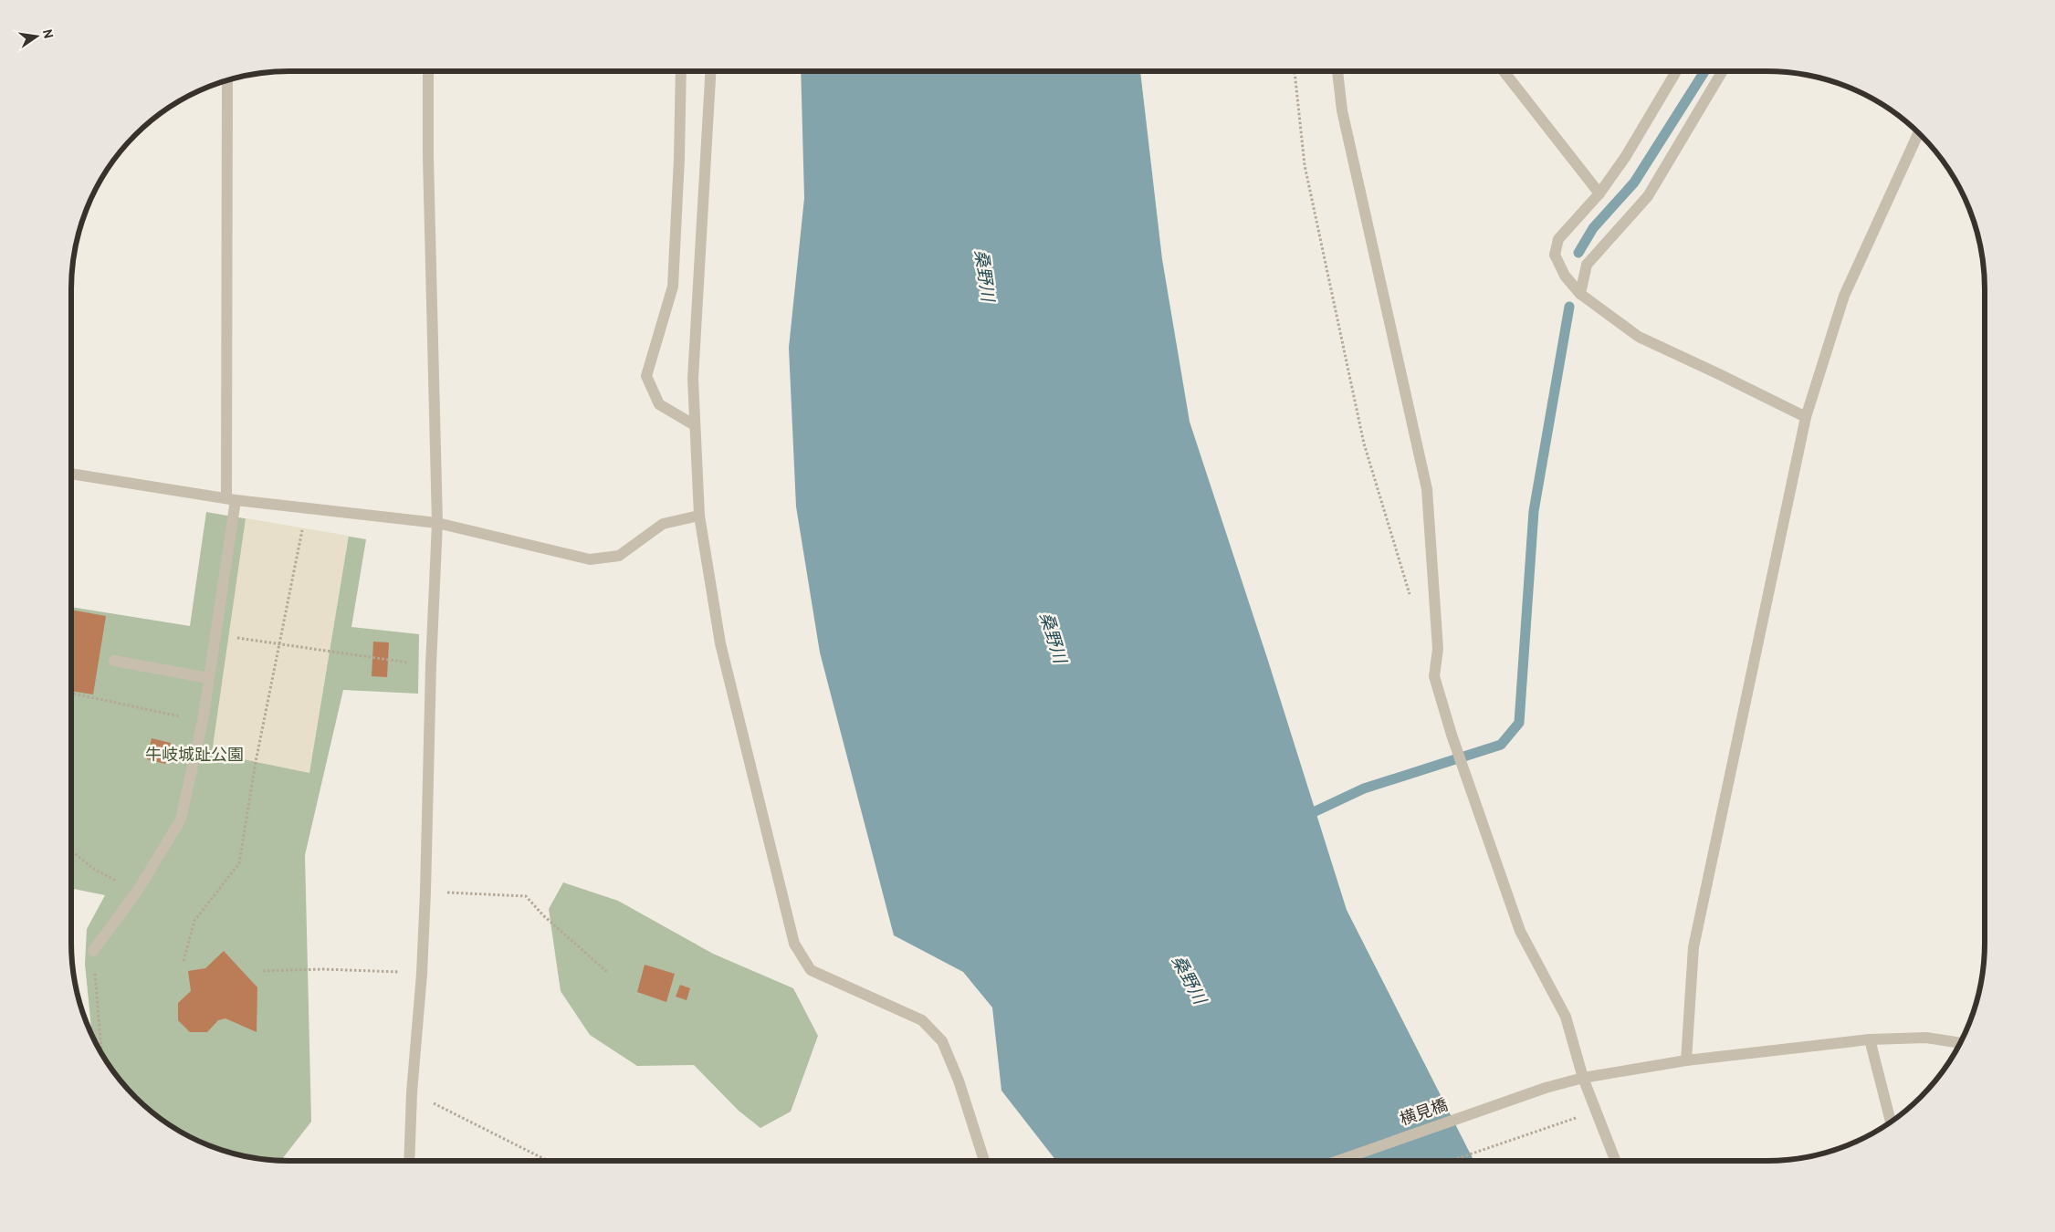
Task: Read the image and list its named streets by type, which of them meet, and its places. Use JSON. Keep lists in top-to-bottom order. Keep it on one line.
{"streets":{"street":["横見橋"]},"water":["桑野川"],"parks":["牛岐城趾公園"],"north":"right"}
